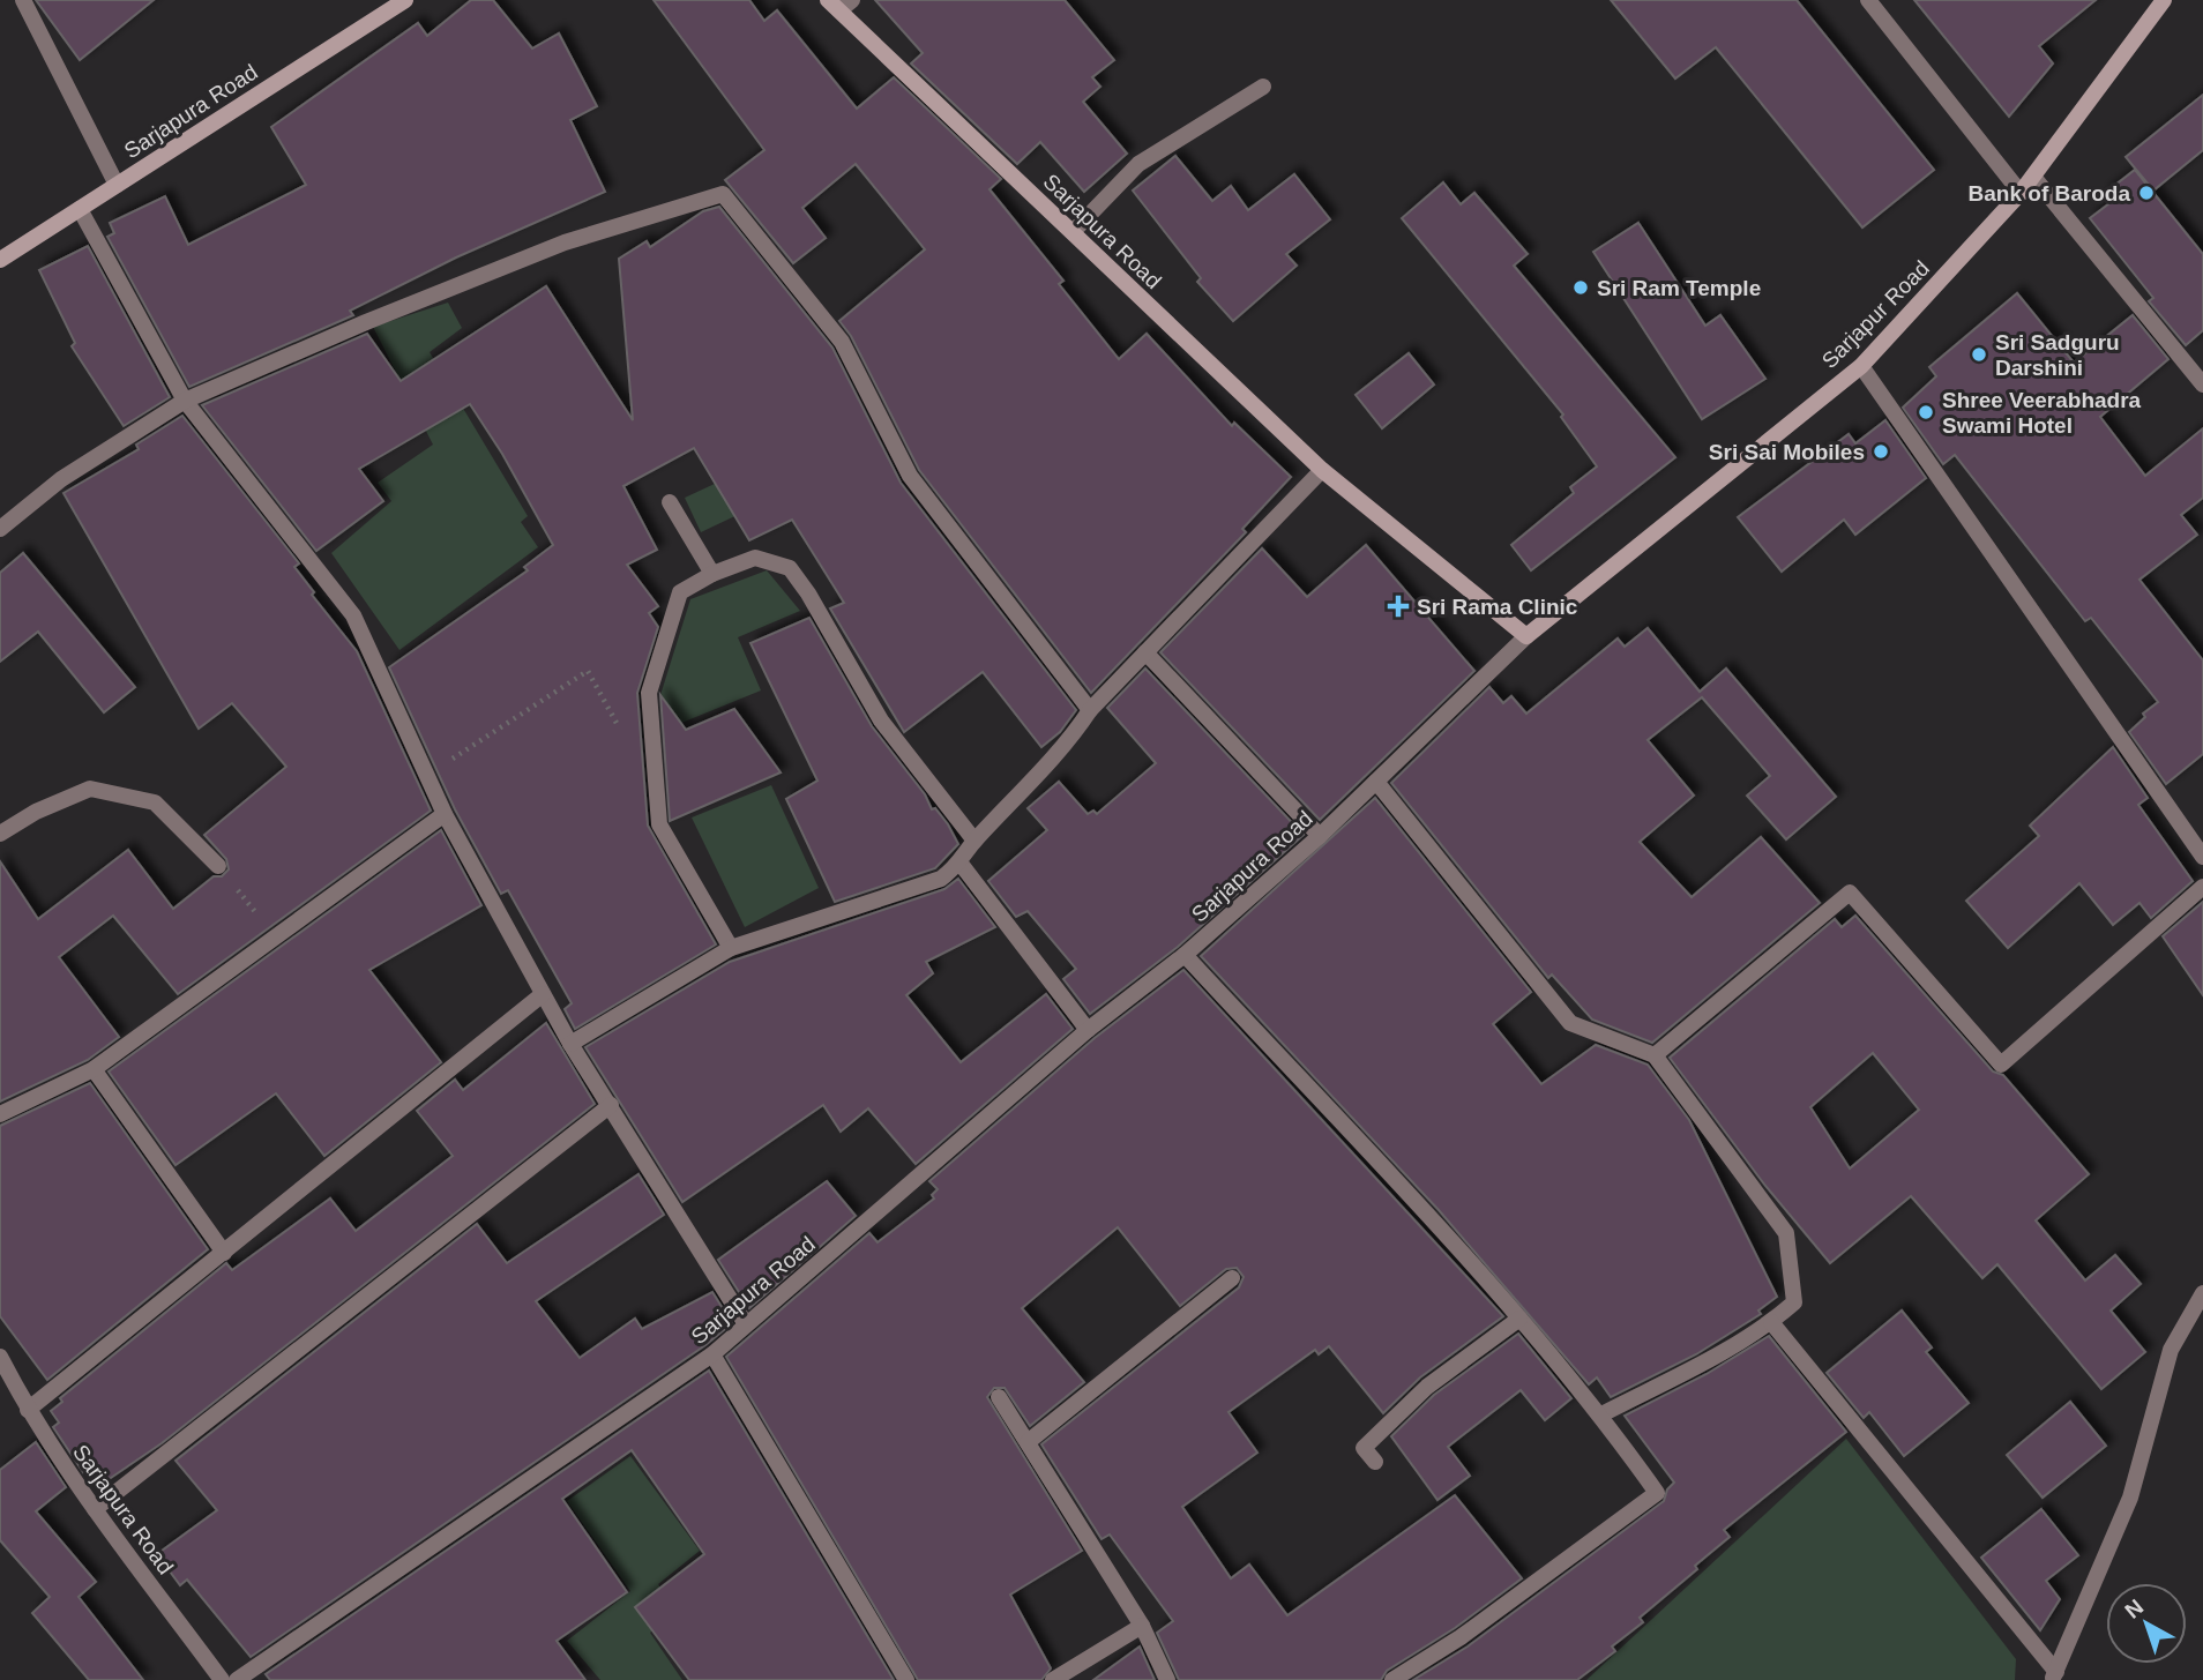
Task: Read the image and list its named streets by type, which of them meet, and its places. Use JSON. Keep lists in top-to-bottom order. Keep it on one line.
{"streets":{"main road":["Sarjapura Road","Sarjapur Road"]},"crossings":[["Sarjapura Road","Sarjapur Road"]],"places":{"other":["Bank of Baroda","Sri Ram Temple","Sri Sadguru Darshini","Shree Veerabhadra Swami Hotel","Sri Sai Mobiles"],"health":["Sri Rama Clinic"]},"north":"top left"}
